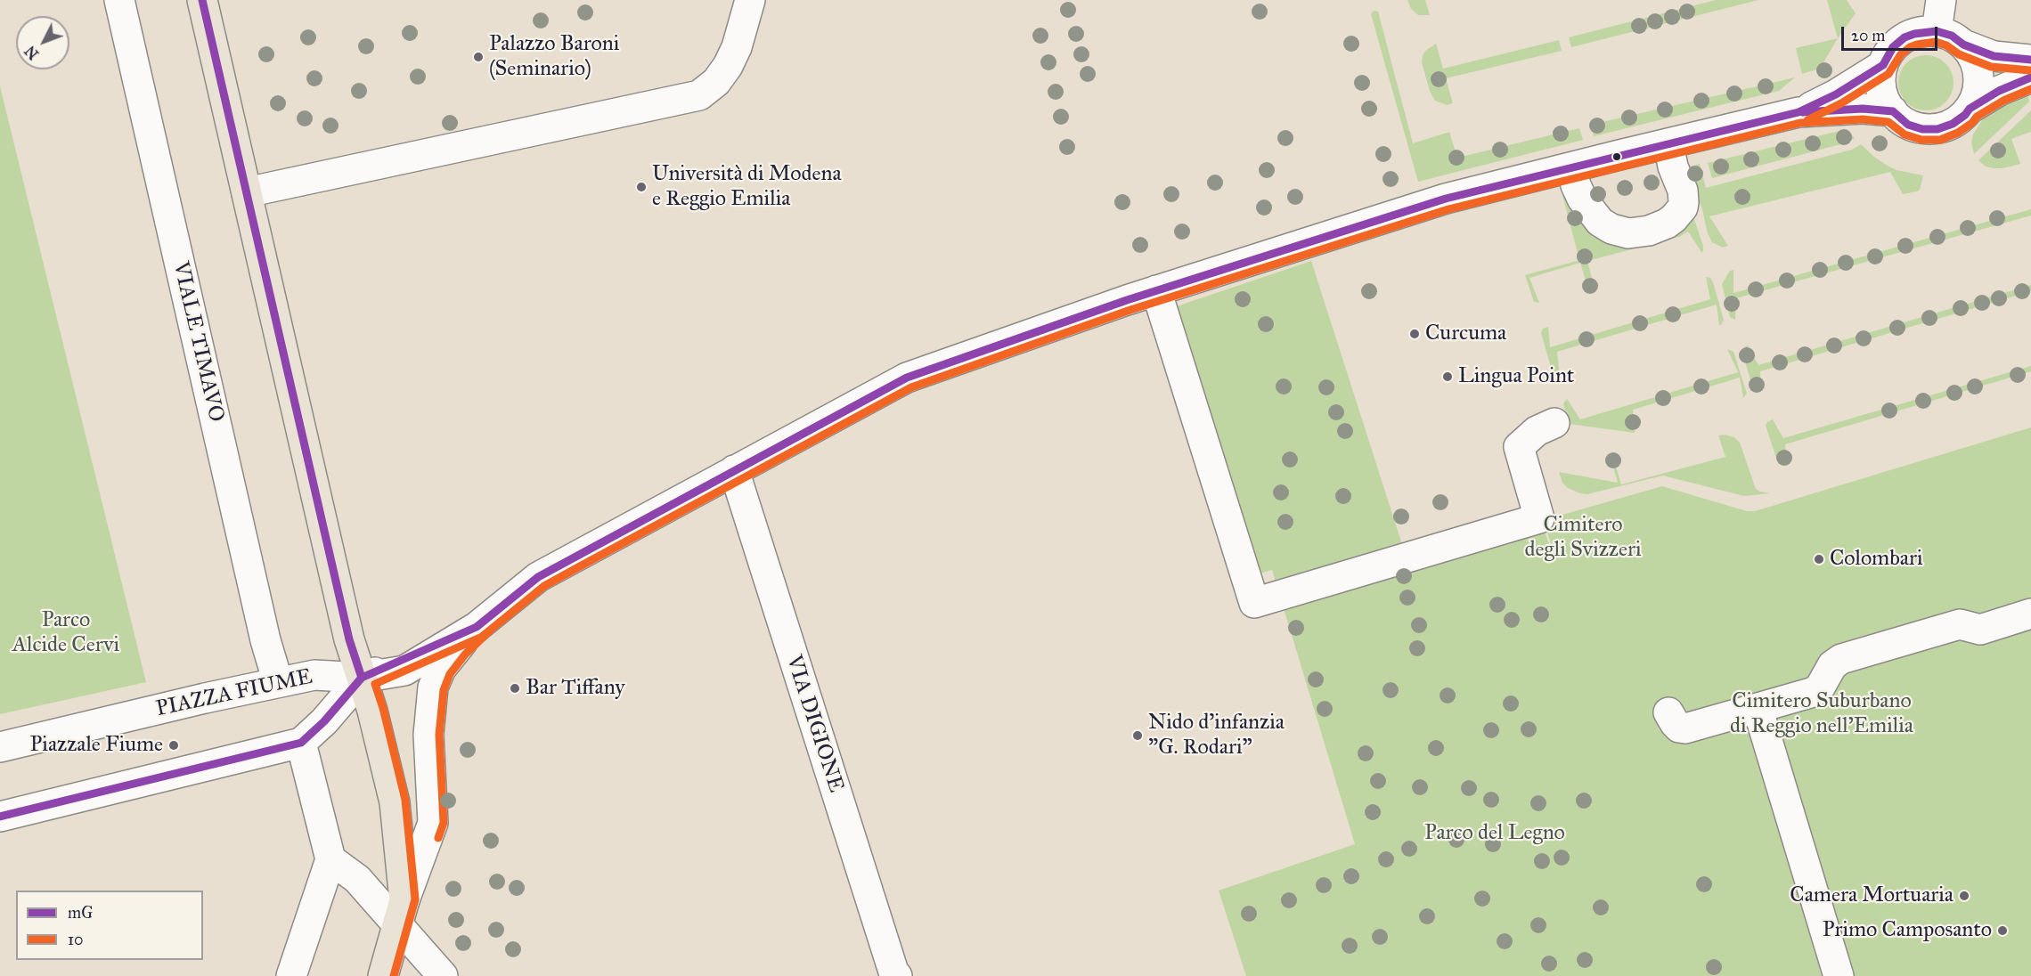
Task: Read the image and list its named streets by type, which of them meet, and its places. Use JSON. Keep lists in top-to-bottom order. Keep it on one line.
{"streets":{"street":["VIALE TIMAVO","PIAZZA FIUME","VIA DIGIONE"]},"crossings":[["VIALE TIMAVO","PIAZZA FIUME"]],"parks":["Cimitero degli Svizzeri","Parco Alcide Cervi","Cimitero Suburbano di Reggio nell'Emilia","Parco del Legno"],"places":["Palazzo Baroni (Seminario)","Università di Modena e Reggio Emilia","Curcuma","Lingua Point","Colombari","Bar Tiffany","Nido d'infanzia \"G. Rodari\"","Piazzale Fiume","Camera Mortuaria","Primo Camposanto"],"lines":["transit line mG","transit line 10"],"legend":["mG","10"],"scale_bar":"20 m","north":"bottom left"}
